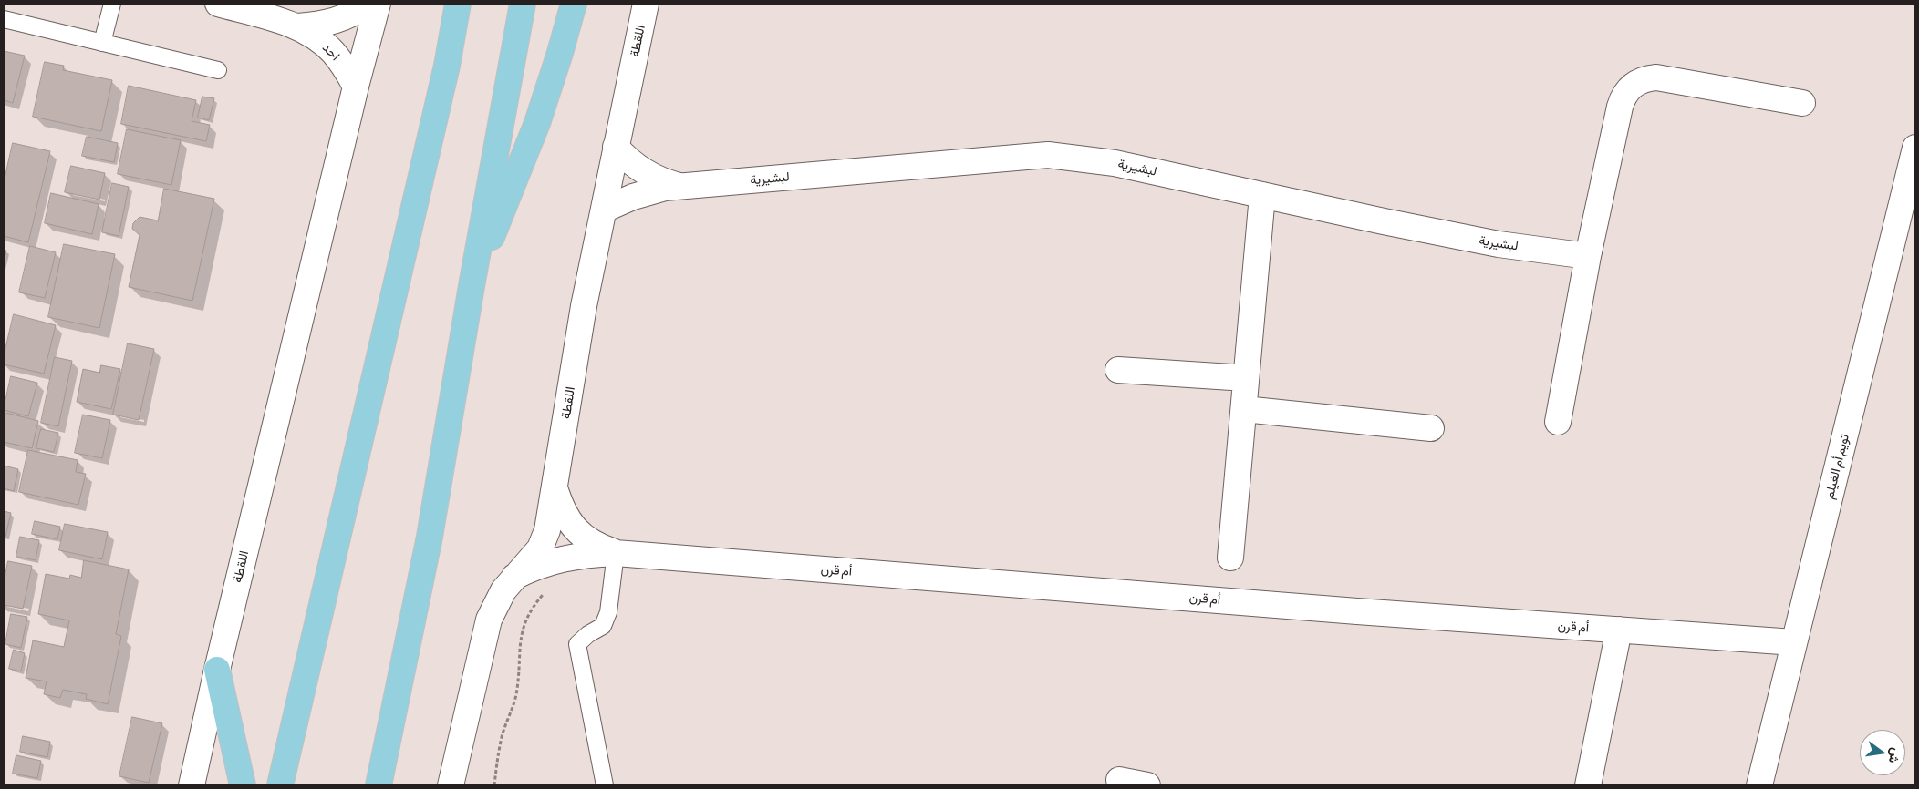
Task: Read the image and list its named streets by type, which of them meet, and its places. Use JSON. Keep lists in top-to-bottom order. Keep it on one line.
{"streets":{"street":["اللقطة","احد","لبشيرية","تويم أم الغيلم","أم قرن"]},"crossings":[["اللقطة","احد"],["اللقطة","لبشيرية"],["اللقطة","أم قرن"],["تويم أم الغيلم","أم قرن"]],"north":"right"}
